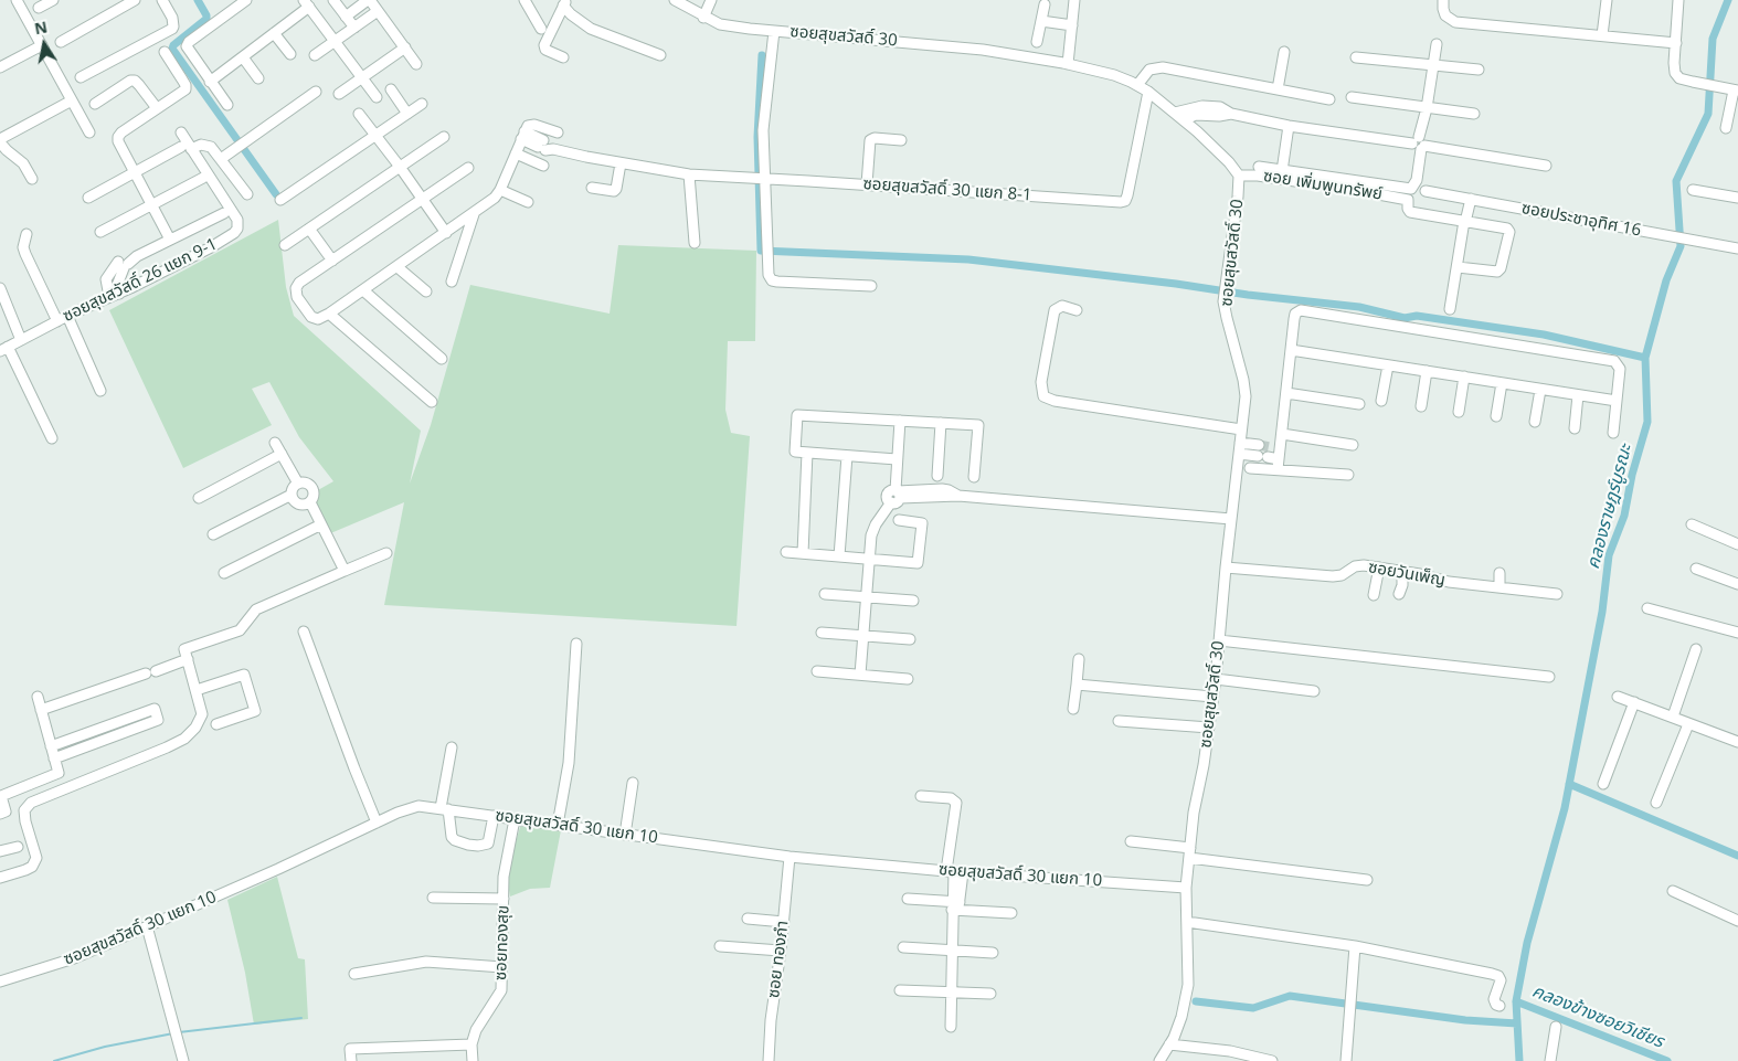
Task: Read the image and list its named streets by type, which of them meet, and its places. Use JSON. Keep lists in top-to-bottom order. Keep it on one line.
{"streets":{"street":["ซอยสุขสวัสดิ์ 30","ซอย เพิ่มพูนทรัพย์","ซอยสุขสวัสดิ์ 30 แยก 8-1","ซอยประชาอุทิศ 16","ซอยสุขสวัสดิ์ 26 แยก 9-1","ซอยวันเพ็ญ","ซอยสุขสวัสดิ์ 30 แยก 10","ซอยทองสุข","ซอย ทองภํา"]},"crossings":[["ซอยสุขสวัสดิ์ 30","ซอย เพิ่มพูนทรัพย์"],["ซอยสุขสวัสดิ์ 30","ซอยสุขสวัสดิ์ 30 แยก 8-1"],["ซอยสุขสวัสดิ์ 30","ซอยวันเพ็ญ"],["ซอยสุขสวัสดิ์ 30","ซอยสุขสวัสดิ์ 30 แยก 10"],["ซอยสุขสวัสดิ์ 30 แยก 10","ซอยทองสุข"],["ซอยสุขสวัสดิ์ 30 แยก 10","ซอย ทองภํา"]],"water":["คลองราษฎร์บูรณะ","คลองข้างซอยวิเชียร"],"north":"top"}
